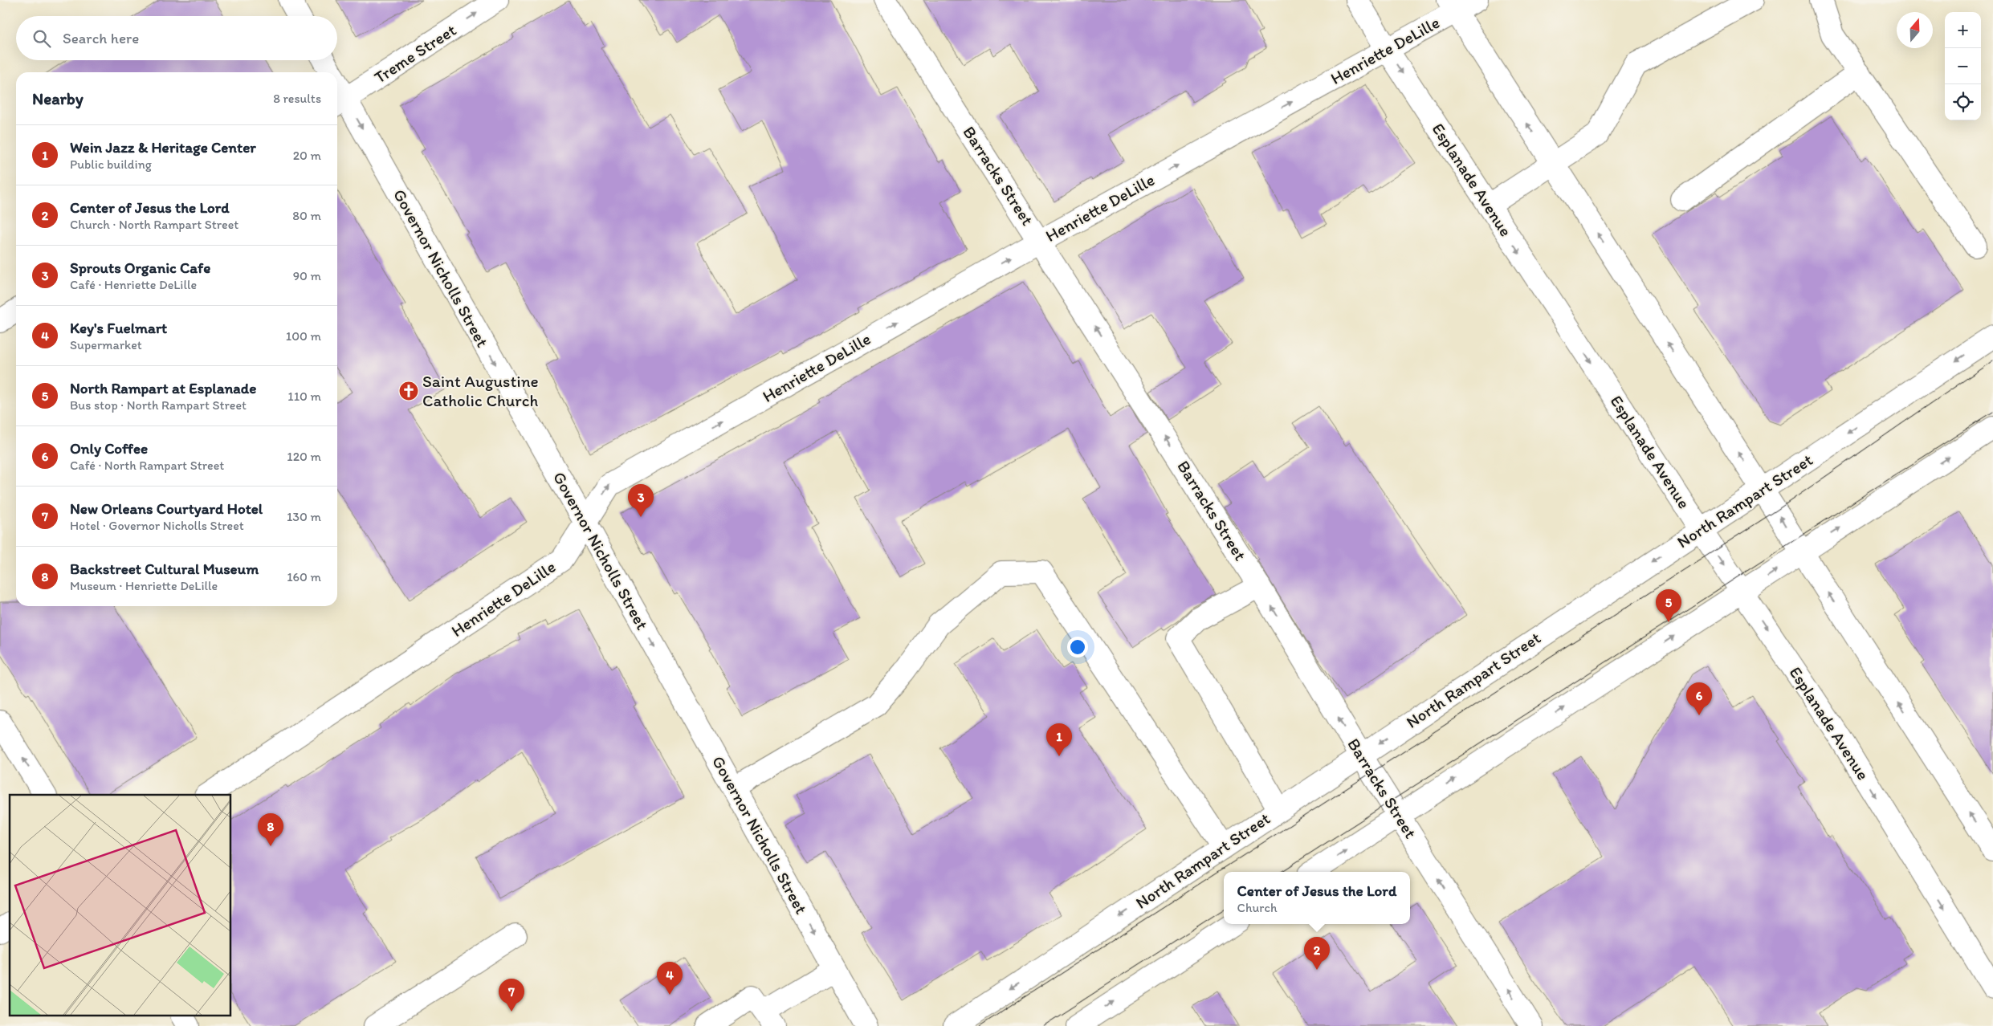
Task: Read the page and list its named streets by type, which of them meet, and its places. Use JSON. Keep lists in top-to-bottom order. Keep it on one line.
{"streets":{"street":["Henriette DeLille","Treme Street","Barracks Street","Esplanade Avenue","Governor Nicholls Street","North Rampart Street"]},"crossings":[["Henriette DeLille","Barracks Street"],["Henriette DeLille","Esplanade Avenue"],["Henriette DeLille","Governor Nicholls Street"],["Treme Street","Governor Nicholls Street"],["Barracks Street","North Rampart Street"],["Esplanade Avenue","North Rampart Street"]],"one_way":["Henriette DeLille","Treme Street","Barracks Street","Governor Nicholls Street"],"places":{"church":["Saint Augustine Catholic Church"]},"north":"top","page":{"map_buttons":["+","−"],"search":"Search here","heading":["Nearby","8 results"],"list":[{"mark":"1","name":"Wein Jazz & Heritage Center","note":"Public building","value":"20 m"},{"mark":"2","name":"Center of Jesus the Lord","note":"Church · North Rampart Street","value":"80 m"},{"mark":"3","name":"Sprouts Organic Cafe","note":"Café · Henriette DeLille","value":"90 m"},{"mark":"4","name":"Key's Fuelmart","note":"Supermarket","value":"100 m"},{"mark":"5","name":"North Rampart at Esplanade","note":"Bus stop · North Rampart Street","value":"110 m"},{"mark":"6","name":"Only Coffee","note":"Café · North Rampart Street","value":"120 m"},{"mark":"7","name":"New Orleans Courtyard Hotel","note":"Hotel · Governor Nicholls Street","value":"130 m"},{"mark":"8","name":"Backstreet Cultural Museum","note":"Museum · Henriette DeLille","value":"160 m"}],"pins":["3","5","6","1","8","2","4","7"],"popup":["Center of Jesus the Lord","Church"]}}
